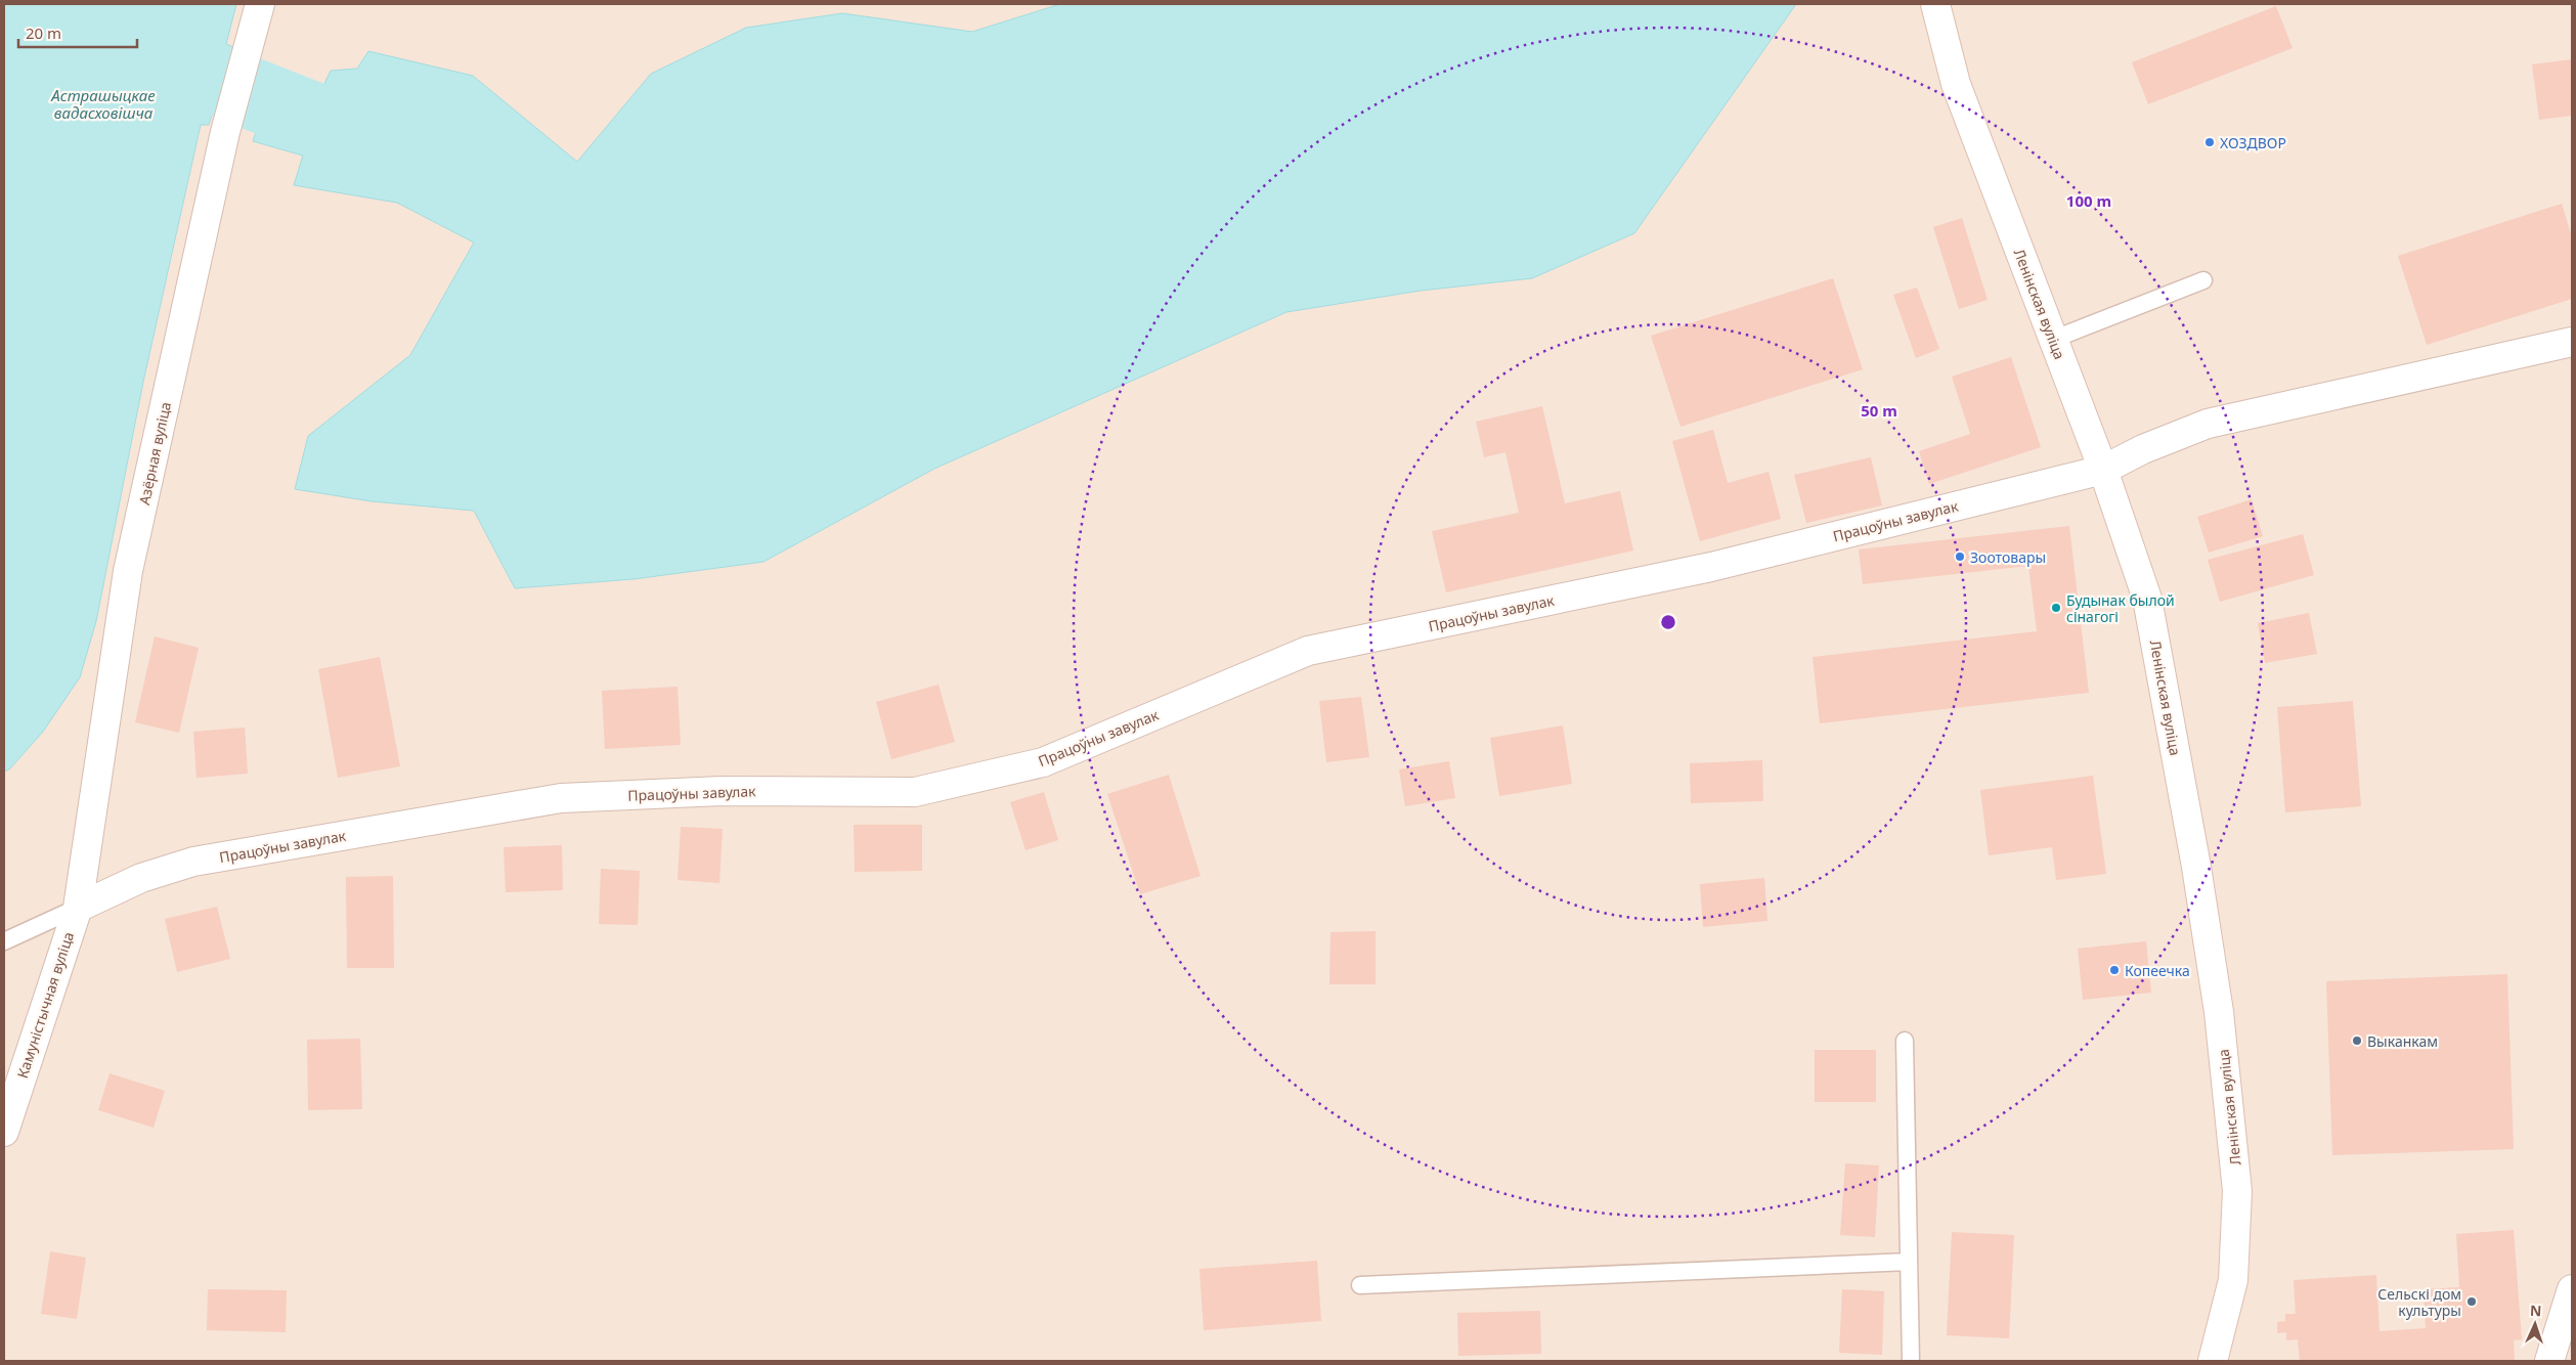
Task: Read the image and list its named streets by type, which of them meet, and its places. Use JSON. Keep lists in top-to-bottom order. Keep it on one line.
{"streets":{"street":["Ленінская вуліца","Азёрная вуліца","Працоўны завулак","Камуністычная вуліца"]},"crossings":[["Ленінская вуліца","Працоўны завулак"],["Азёрная вуліца","Працоўны завулак"],["Азёрная вуліца","Камуністычная вуліца"],["Працоўны завулак","Камуністычная вуліца"]],"water":["Астрашыцкае вадасховішча"],"places":["ХОЗДВОР","Зоотовары","Будынак былой сінагогі","Копеечка","Выканкам","Сельскі дом культуры"],"scale_bar":"20 m","north":"top","rings":["100 m","50 m"]}
